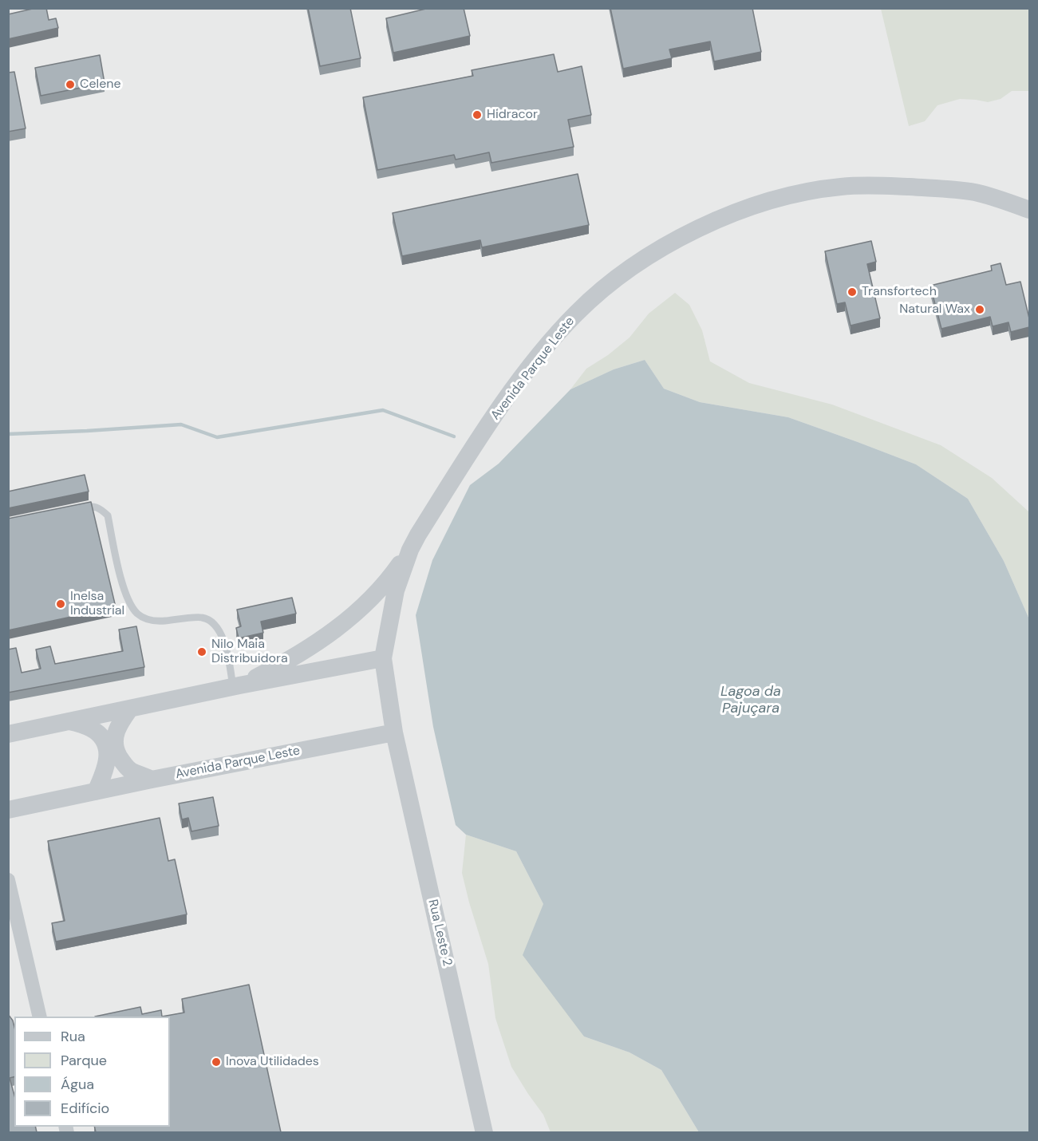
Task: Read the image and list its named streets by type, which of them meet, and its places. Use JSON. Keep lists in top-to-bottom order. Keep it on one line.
{"streets":{"street":["Avenida Parque Leste","Rua Leste 2"]},"crossings":[["Avenida Parque Leste","Rua Leste 2"]],"water":["Lagoa da Pajuçara"],"places":["Celene","Hidracor","Transfortech","Natural Wax","Inelsa Industrial","Nilo Maia Distribuidora","Inova Utilidades"],"legend":["Rua","Parque","Água","Edifício"]}
